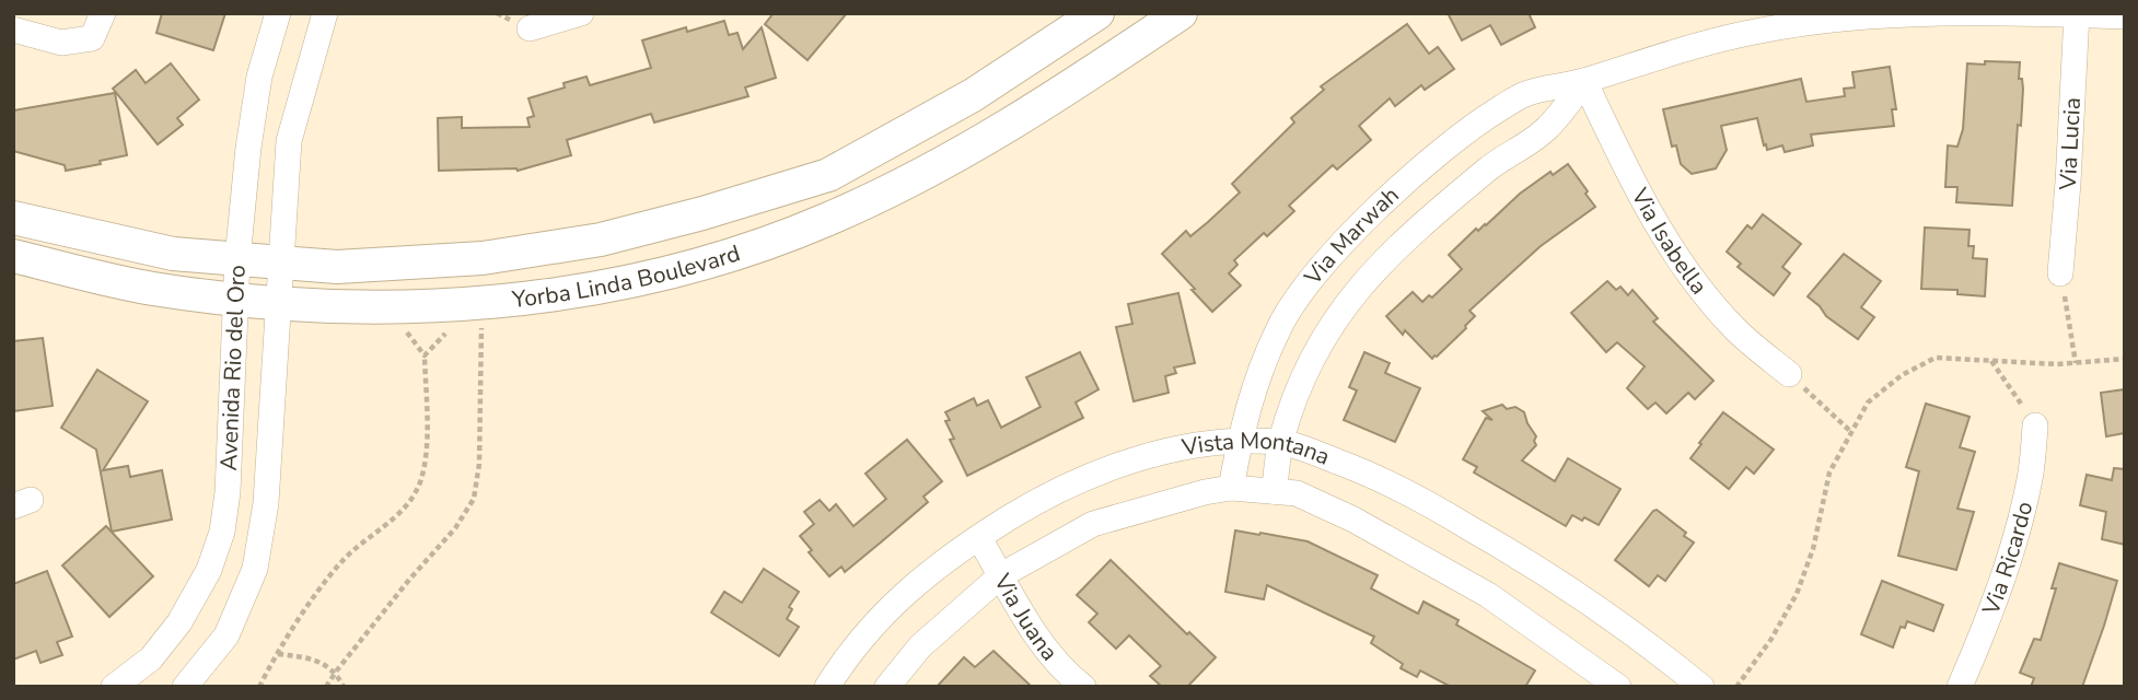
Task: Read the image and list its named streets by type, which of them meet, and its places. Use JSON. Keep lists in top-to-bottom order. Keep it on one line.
{"streets":{"main road":["Yorba Linda Boulevard"],"street":["Via Lucia","Via Marwah","Via Isabella","Avenida Rio del Oro","Vista Montana","Via Ricardo","Via Juana"]},"crossings":[["Via Lucia","Via Marwah"],["Via Marwah","Via Isabella"],["Via Marwah","Vista Montana"],["Yorba Linda Boulevard","Avenida Rio del Oro"],["Vista Montana","Via Juana"]]}
